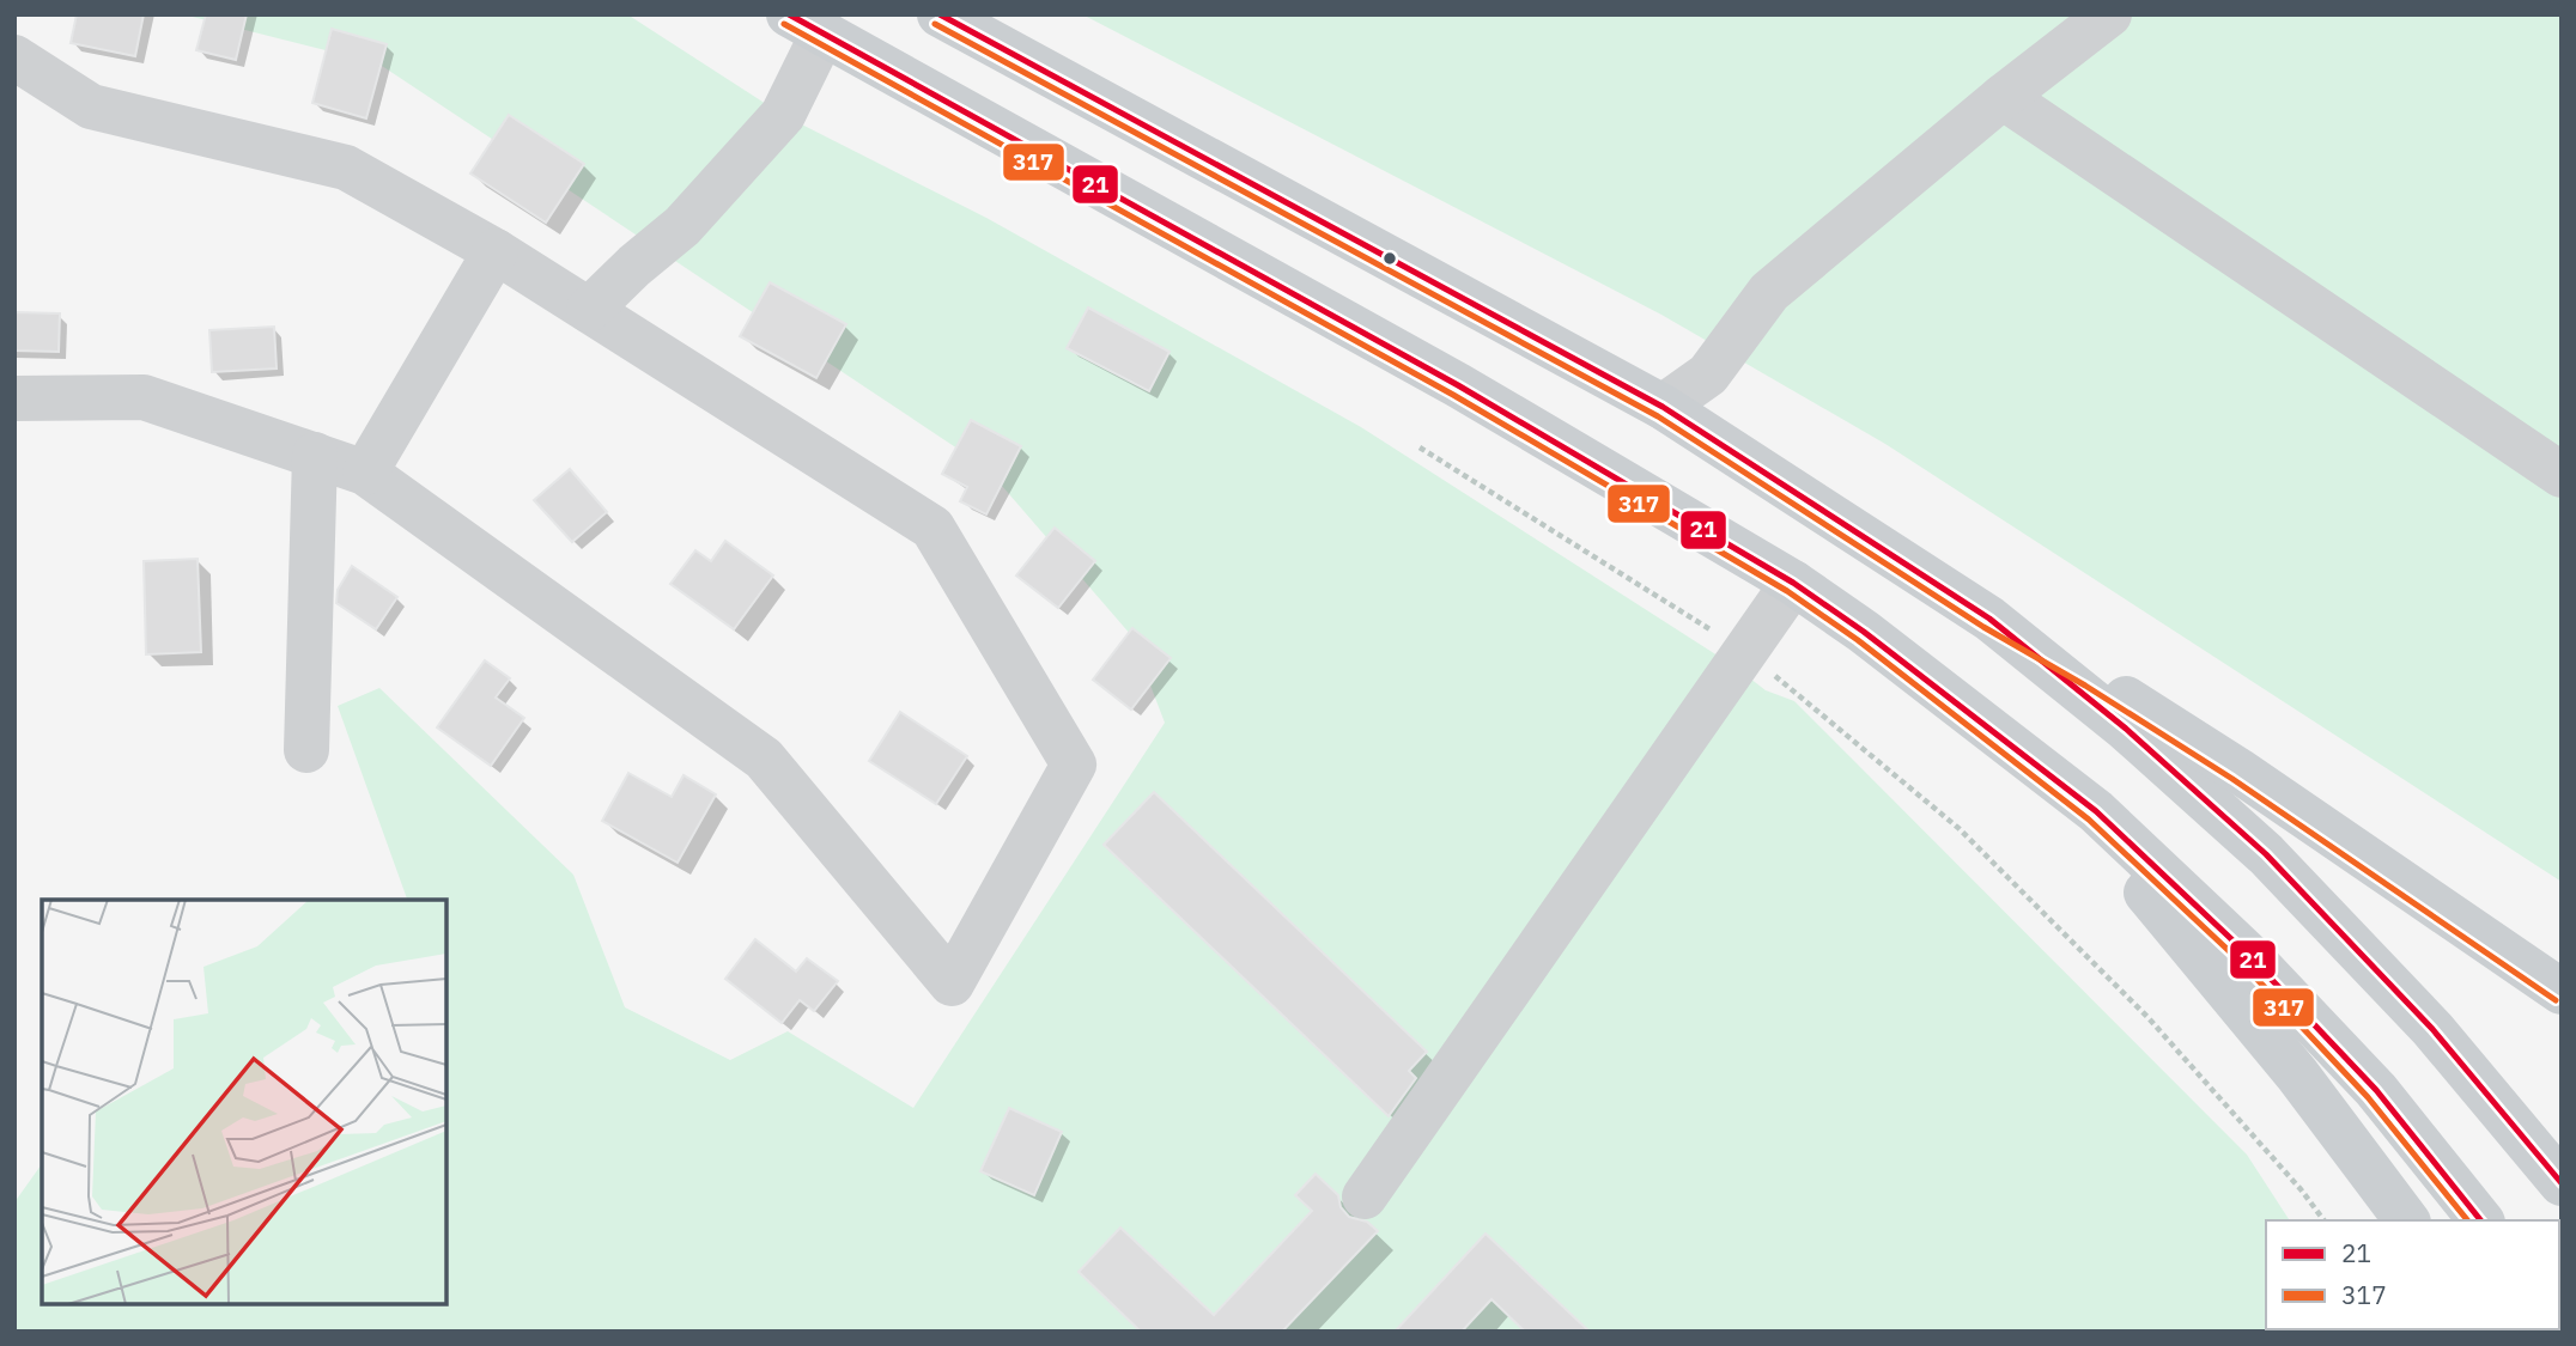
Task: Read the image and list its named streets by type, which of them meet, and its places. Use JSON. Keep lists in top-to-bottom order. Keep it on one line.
{"lines":["transit line 21","transit line 317"],"legend":["21","317"]}
